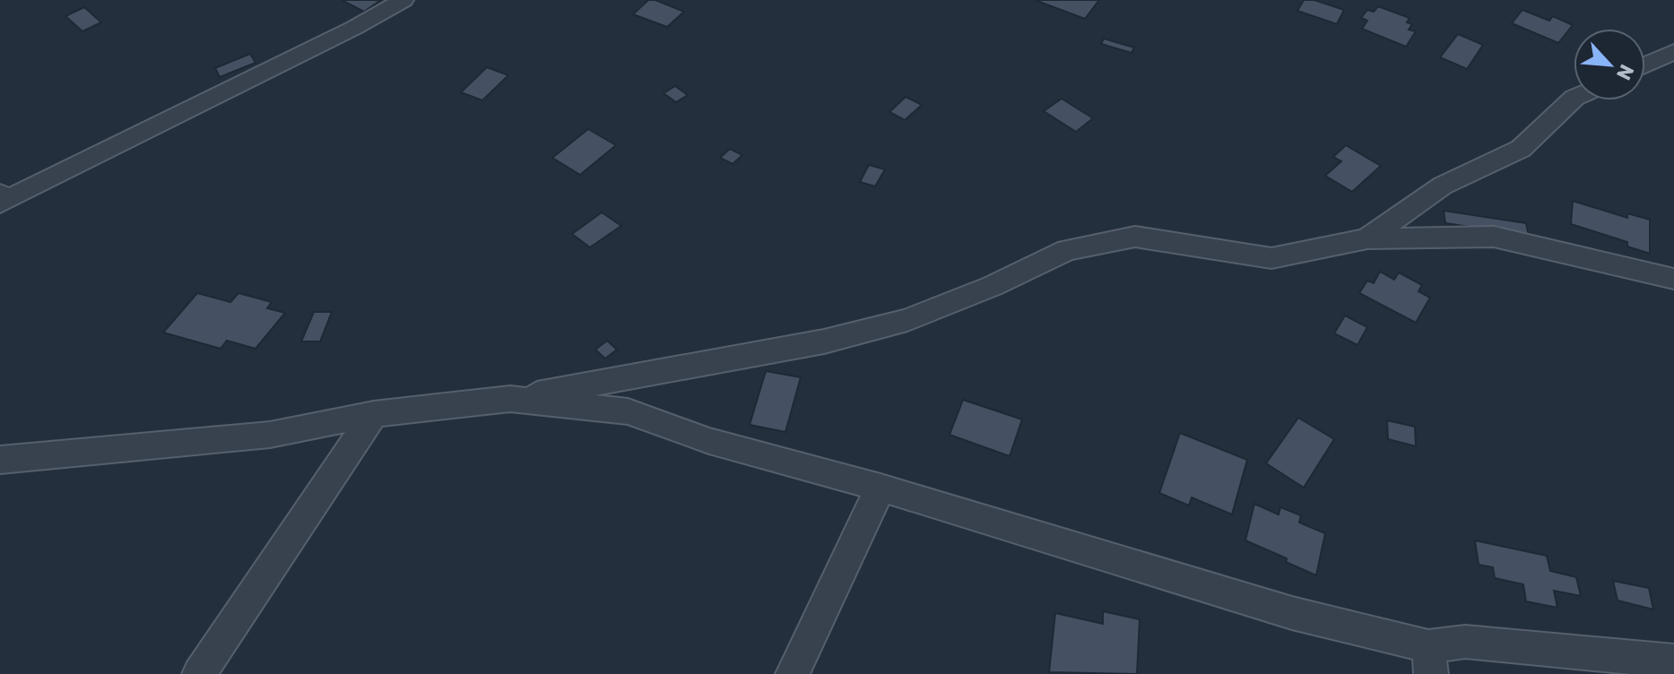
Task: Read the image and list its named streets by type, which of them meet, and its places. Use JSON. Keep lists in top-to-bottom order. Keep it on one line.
{"north":"bottom right"}
